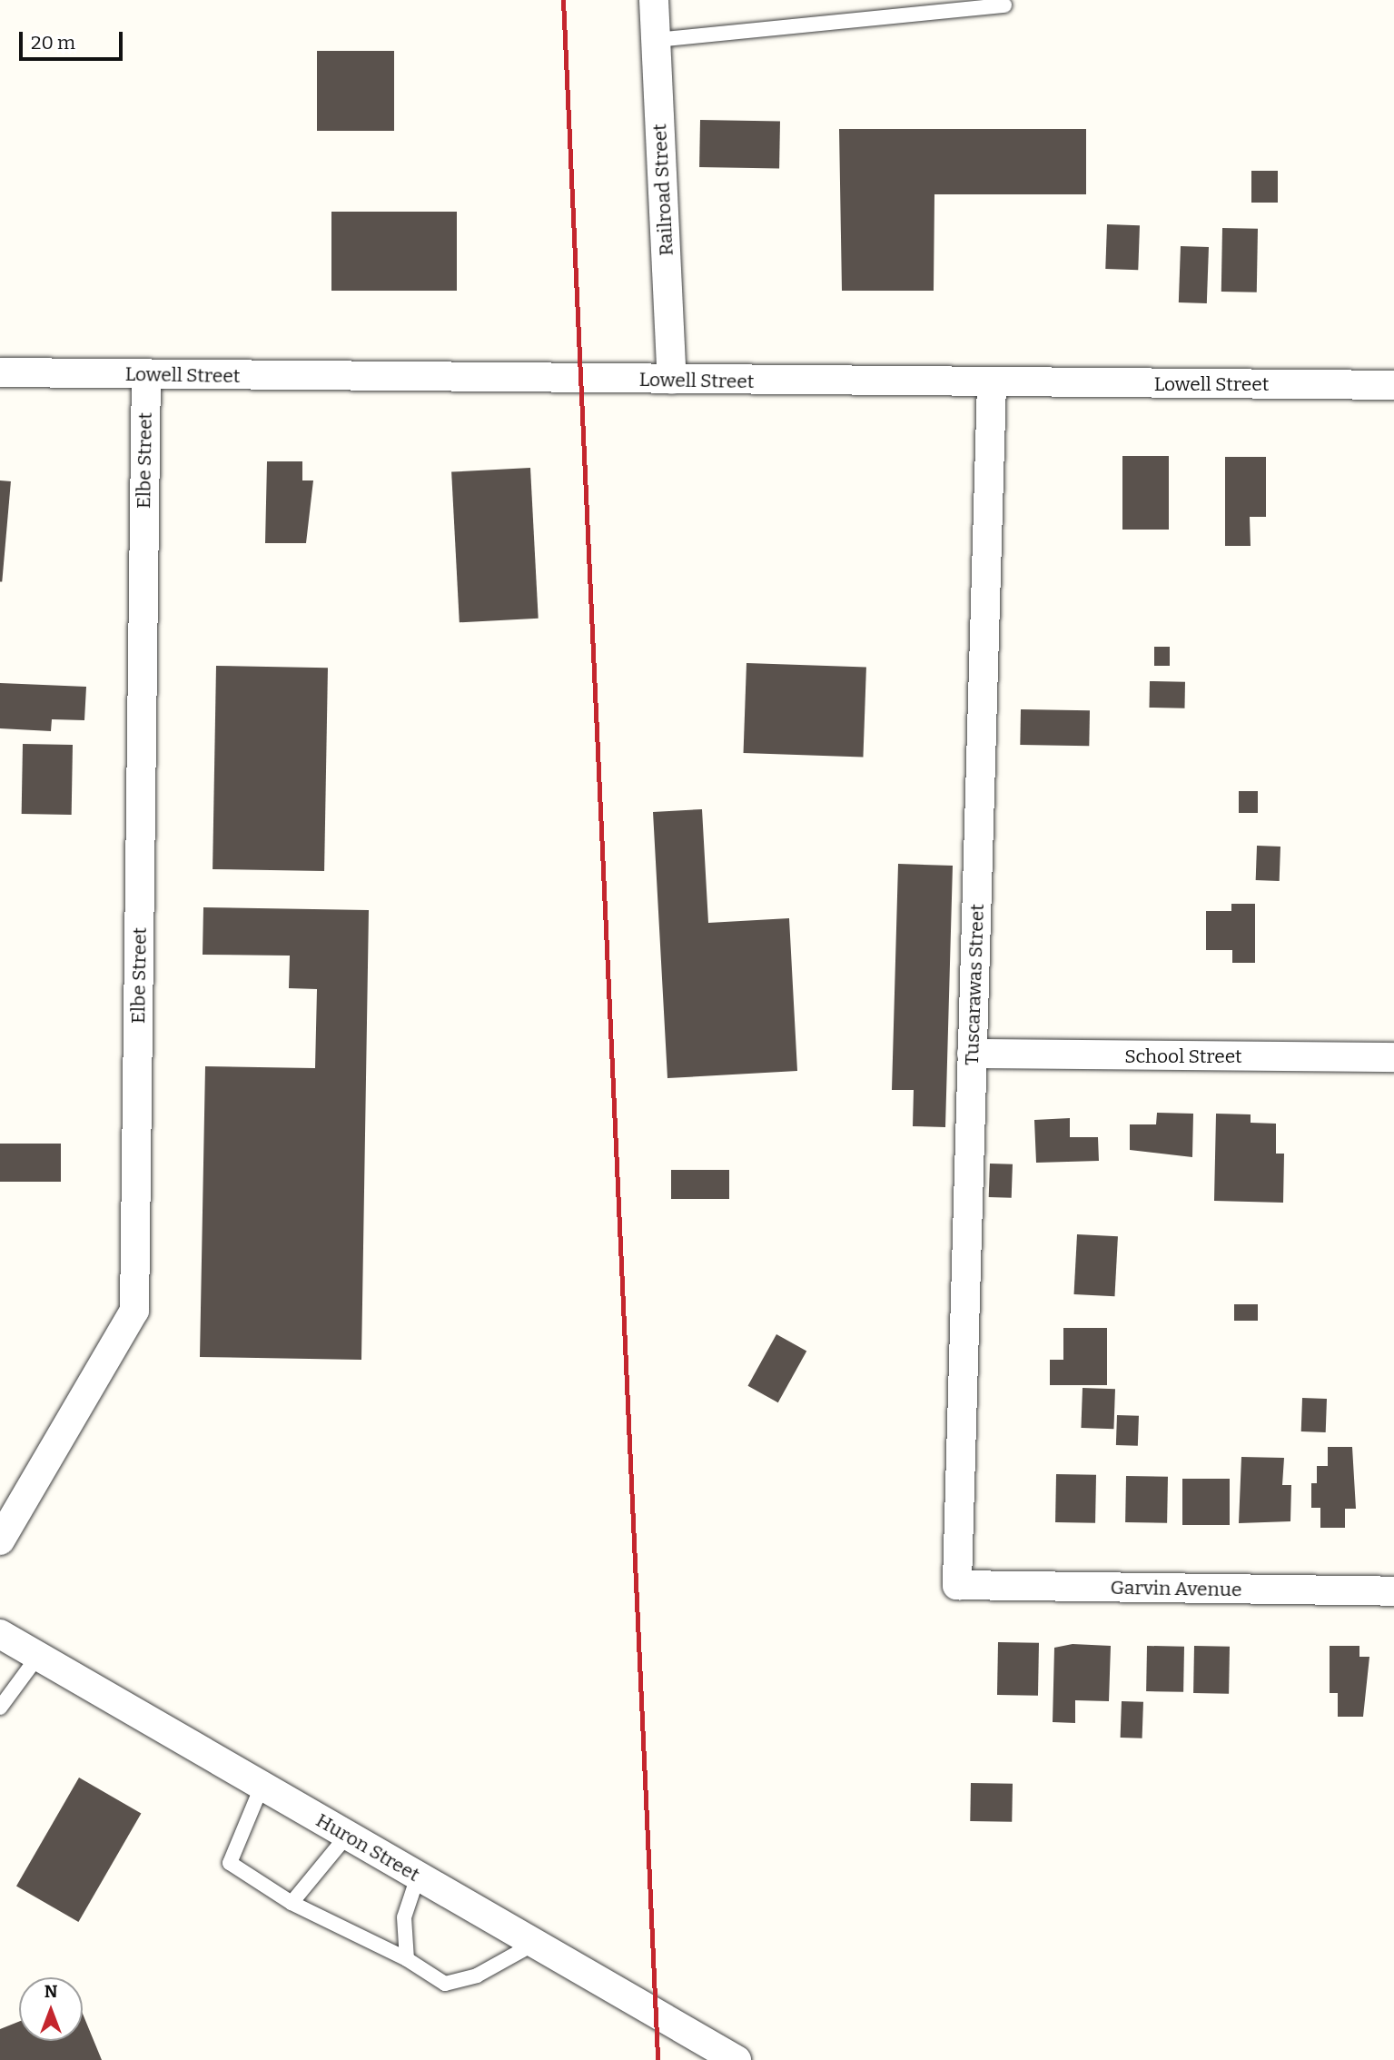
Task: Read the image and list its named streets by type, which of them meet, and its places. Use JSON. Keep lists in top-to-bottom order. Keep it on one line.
{"streets":{"street":["Railroad Street","Lowell Street","Elbe Street","Tuscarawas Street","School Street","Garvin Avenue","Huron Street"]},"crossings":[["Railroad Street","Lowell Street"],["Lowell Street","Elbe Street"],["Lowell Street","Tuscarawas Street"],["Tuscarawas Street","School Street"],["Tuscarawas Street","Garvin Avenue"]],"scale_bar":"20 m","north":"top"}
